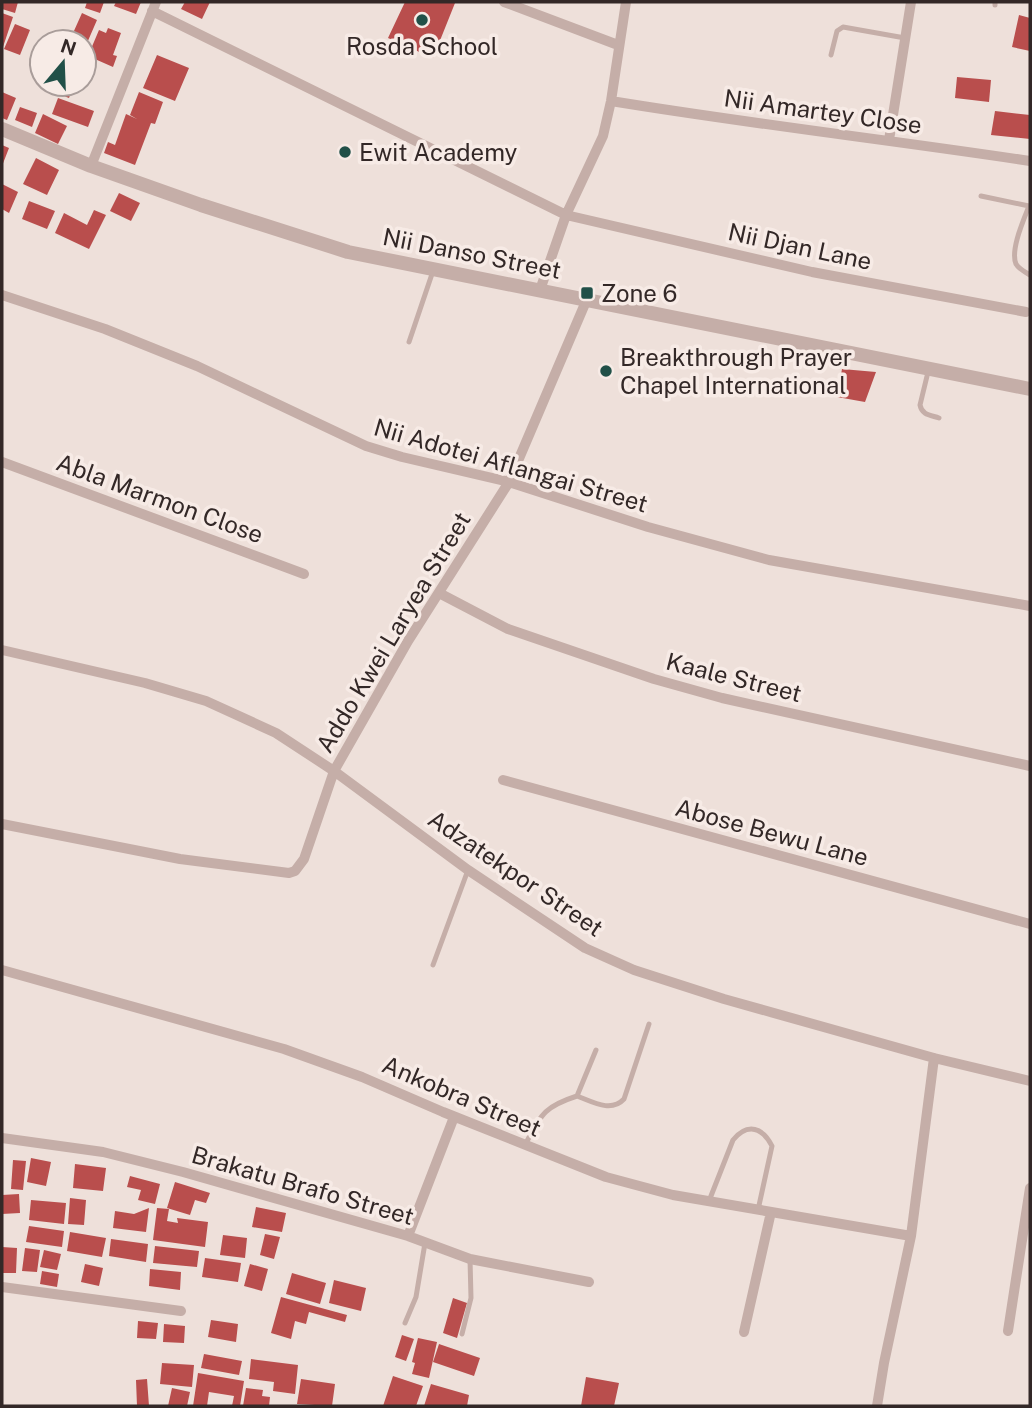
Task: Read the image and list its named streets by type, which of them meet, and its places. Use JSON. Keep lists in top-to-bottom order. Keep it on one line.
{"streets":{"street":["Nii Amartey Close","Nii Djan Lane","Nii Danso Street","Nii Adotei Aflangai Street","Abla Marmon Close","Addo Kwei Laryea Street","Kaale Street","Abose Bewu Lane","Adzatekpor Street","Ankobra Street","Brakatu Brafo Street"]},"crossings":[["Nii Danso Street","Addo Kwei Laryea Street"],["Nii Adotei Aflangai Street","Addo Kwei Laryea Street"],["Addo Kwei Laryea Street","Kaale Street"],["Addo Kwei Laryea Street","Adzatekpor Street"]],"places":{"other":["Rosda School","Ewit Academy","Breakthrough Prayer Chapel International"],"transit":["Zone 6"]},"north":"top"}
